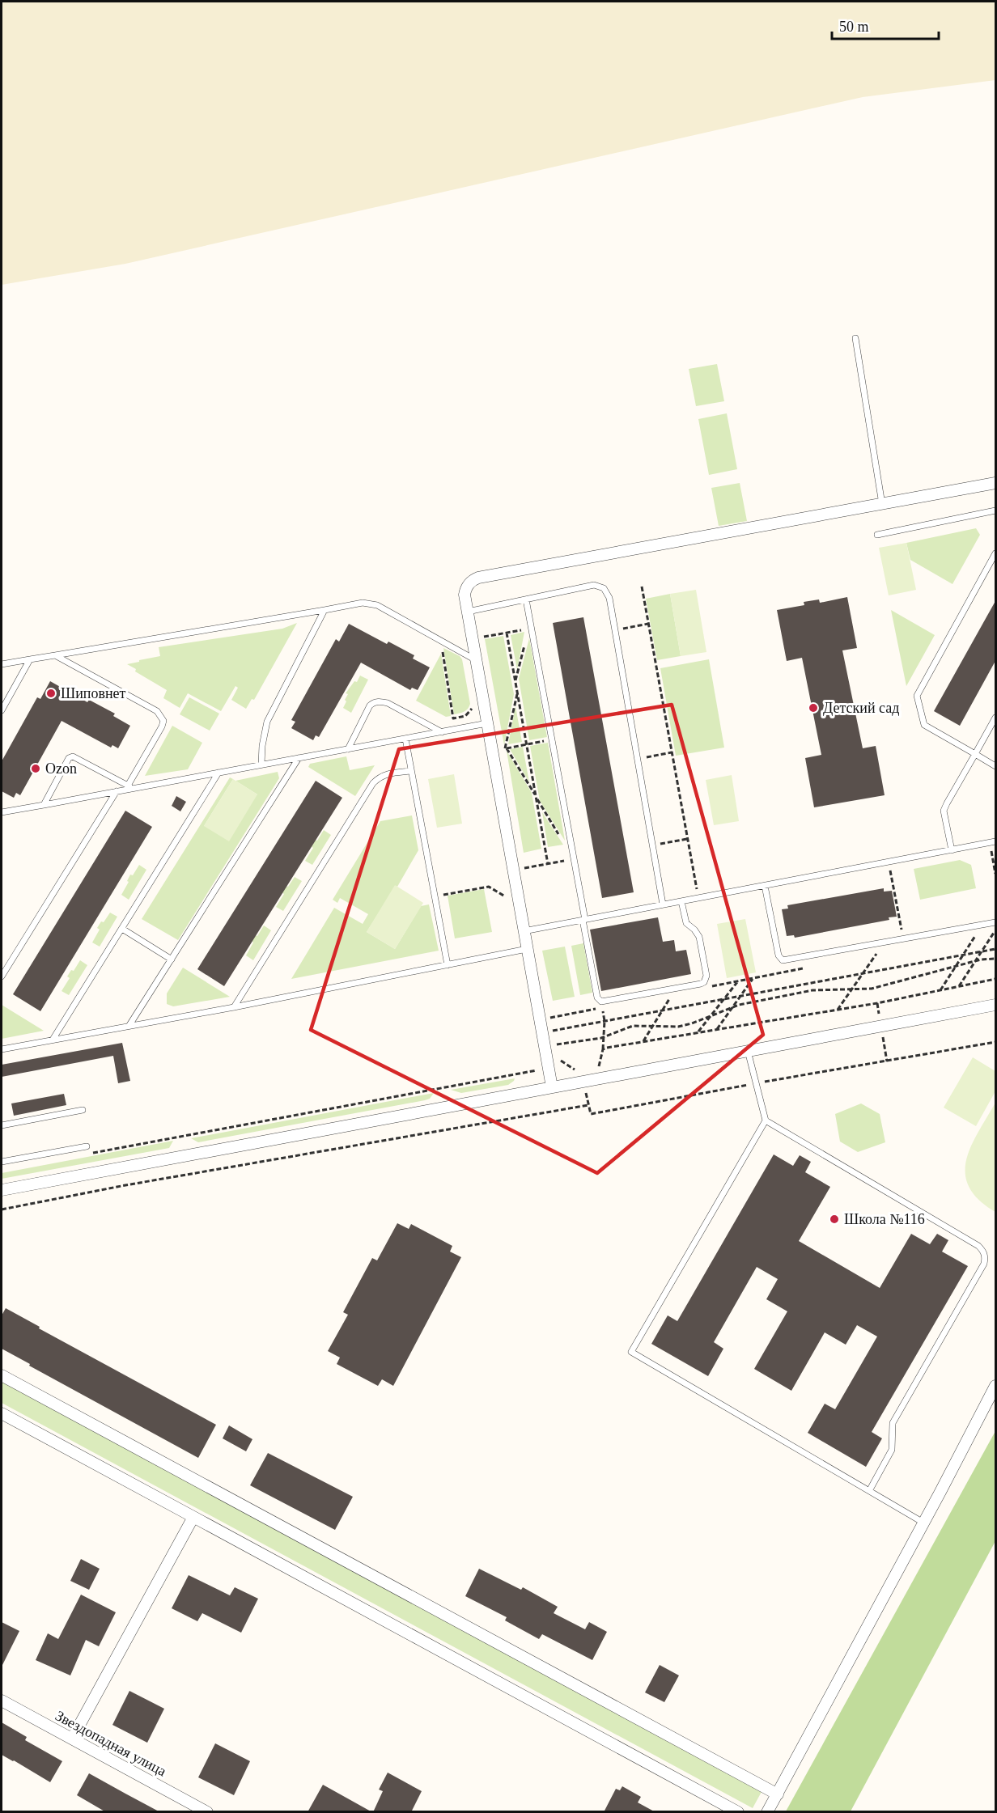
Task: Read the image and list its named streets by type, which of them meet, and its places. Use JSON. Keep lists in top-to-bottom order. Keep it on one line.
{"streets":{"street":["Звездопадная улица"]},"places":["Шиповнет","Детский сад","Ozon","Школа №116"],"scale_bar":"50 m"}
